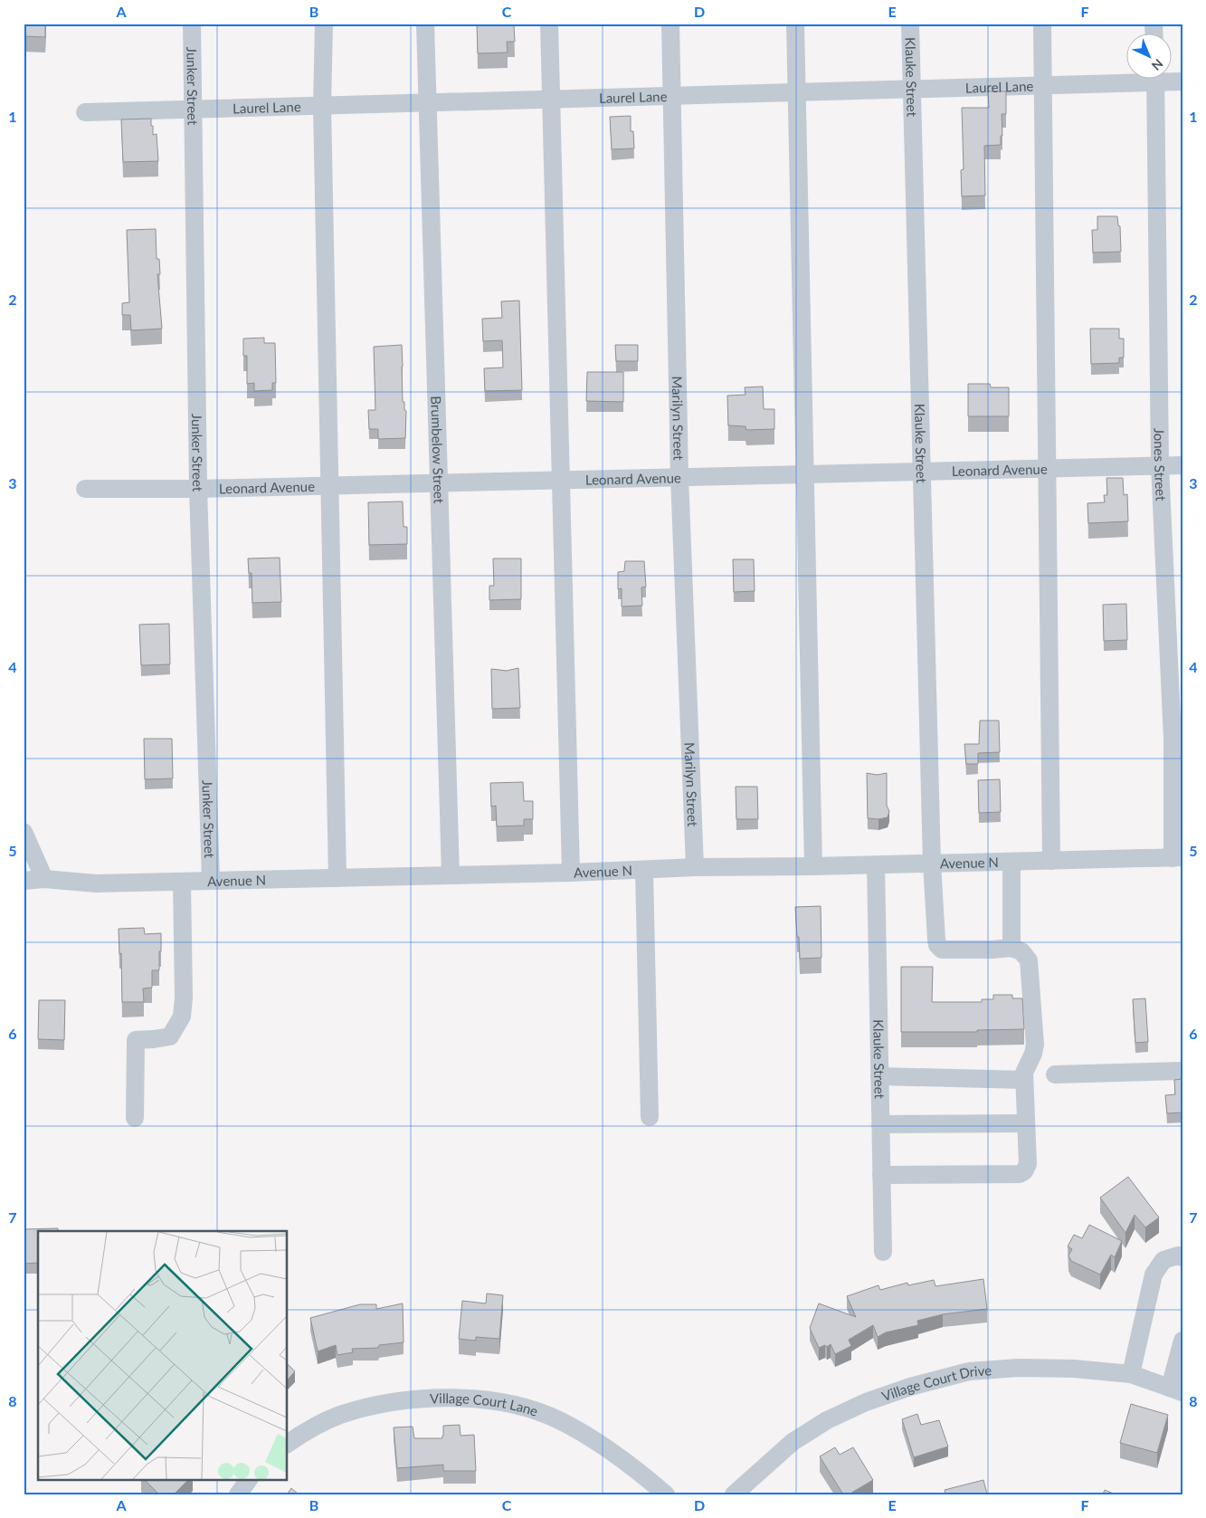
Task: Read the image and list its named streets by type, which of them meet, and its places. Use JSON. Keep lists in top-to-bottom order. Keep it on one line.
{"streets":{"street":["Klauke Street","Junker Street","Laurel Lane","Marilyn Street","Brumbelow Street","Jones Street","Leonard Avenue","Avenue N","Village Court Drive","Village Court Lane"]},"crossings":[["Klauke Street","Laurel Lane"],["Klauke Street","Leonard Avenue"],["Klauke Street","Avenue N"],["Junker Street","Laurel Lane"],["Junker Street","Leonard Avenue"],["Junker Street","Avenue N"],["Laurel Lane","Marilyn Street"],["Laurel Lane","Brumbelow Street"],["Marilyn Street","Leonard Avenue"],["Marilyn Street","Avenue N"],["Brumbelow Street","Leonard Avenue"],["Brumbelow Street","Avenue N"],["Jones Street","Leonard Avenue"],["Jones Street","Avenue N"]],"north":"bottom right","grid":{"columns":["A","B","C","D","E","F"],"rows":["1","2","3","4","5","6","7","8"]}}
